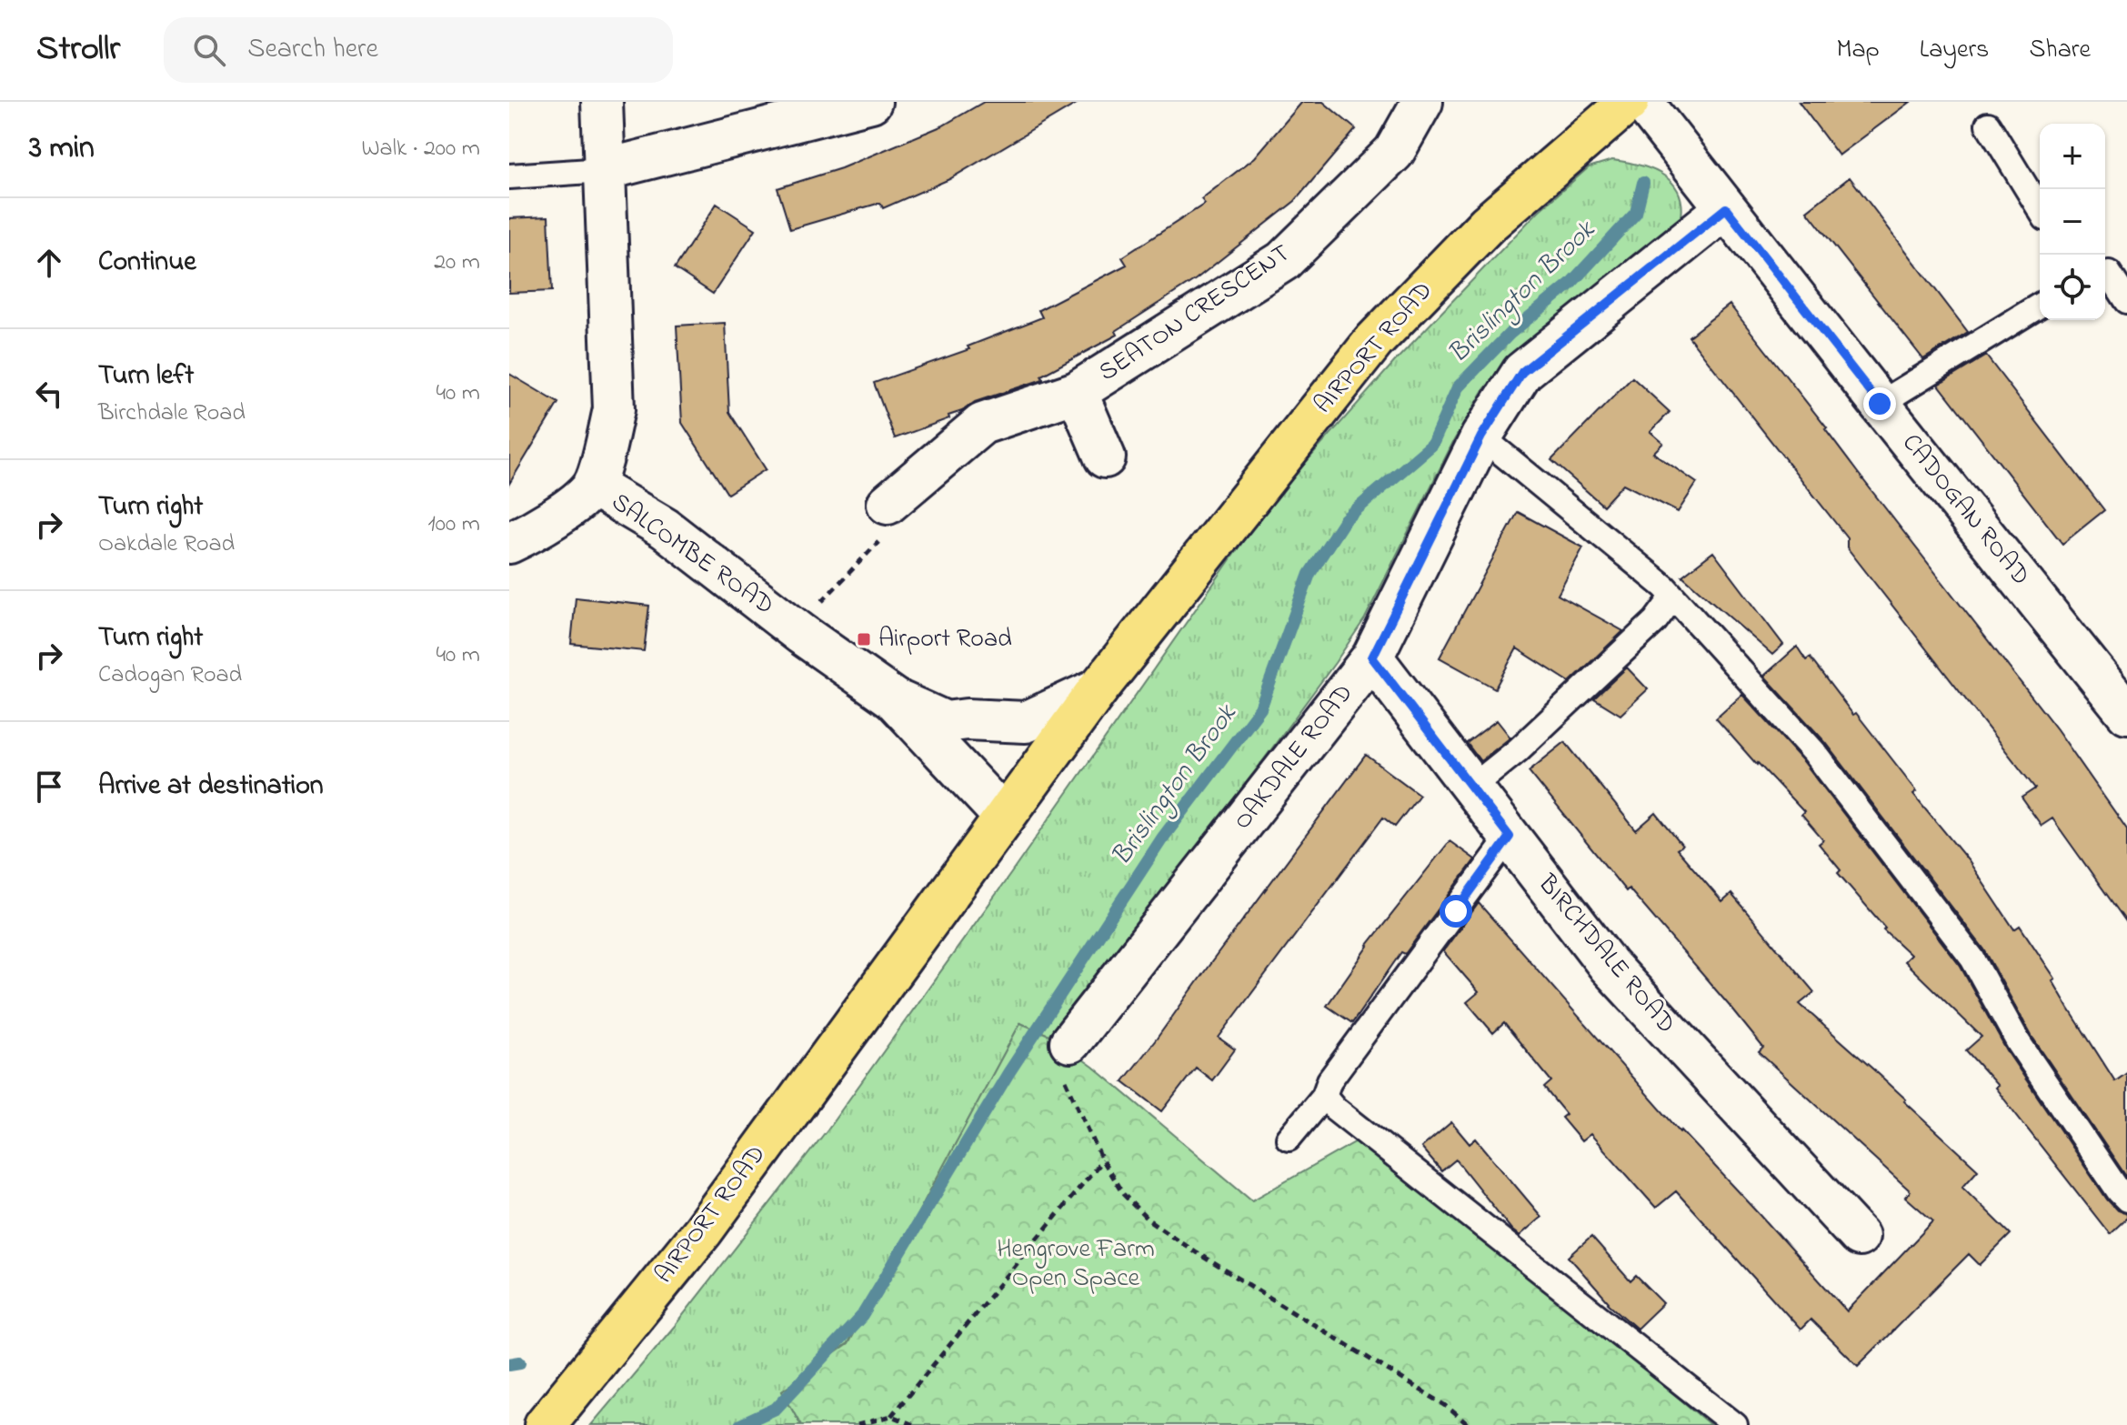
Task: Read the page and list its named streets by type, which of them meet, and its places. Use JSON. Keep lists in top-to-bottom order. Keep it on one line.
{"streets":{"highway":["AIRPORT ROAD"],"street":["SEATON CRESCENT","CADOGAN ROAD","SALCOMBE ROAD","OAKDALE ROAD","BIRCHDALE ROAD"]},"crossings":[["AIRPORT ROAD","SALCOMBE ROAD"],["CADOGAN ROAD","OAKDALE ROAD"],["OAKDALE ROAD","BIRCHDALE ROAD"]],"water":["Brislington Brook"],"parks":["Hengrove Farm Open Space"],"places":{"transit":["Airport Road"]},"page":{"header":"Strollr","search":"Search here","nav":["Map","Layers","Share"],"heading":["3 min","Walk · 200 m"],"map_buttons":["+","−"],"list":[["Continue","20 m"],["Turn left","Birchdale Road","40 m"],["Turn right","Oakdale Road","100 m"],["Turn right","Cadogan Road","40 m"],"Arrive at destination"]}}
